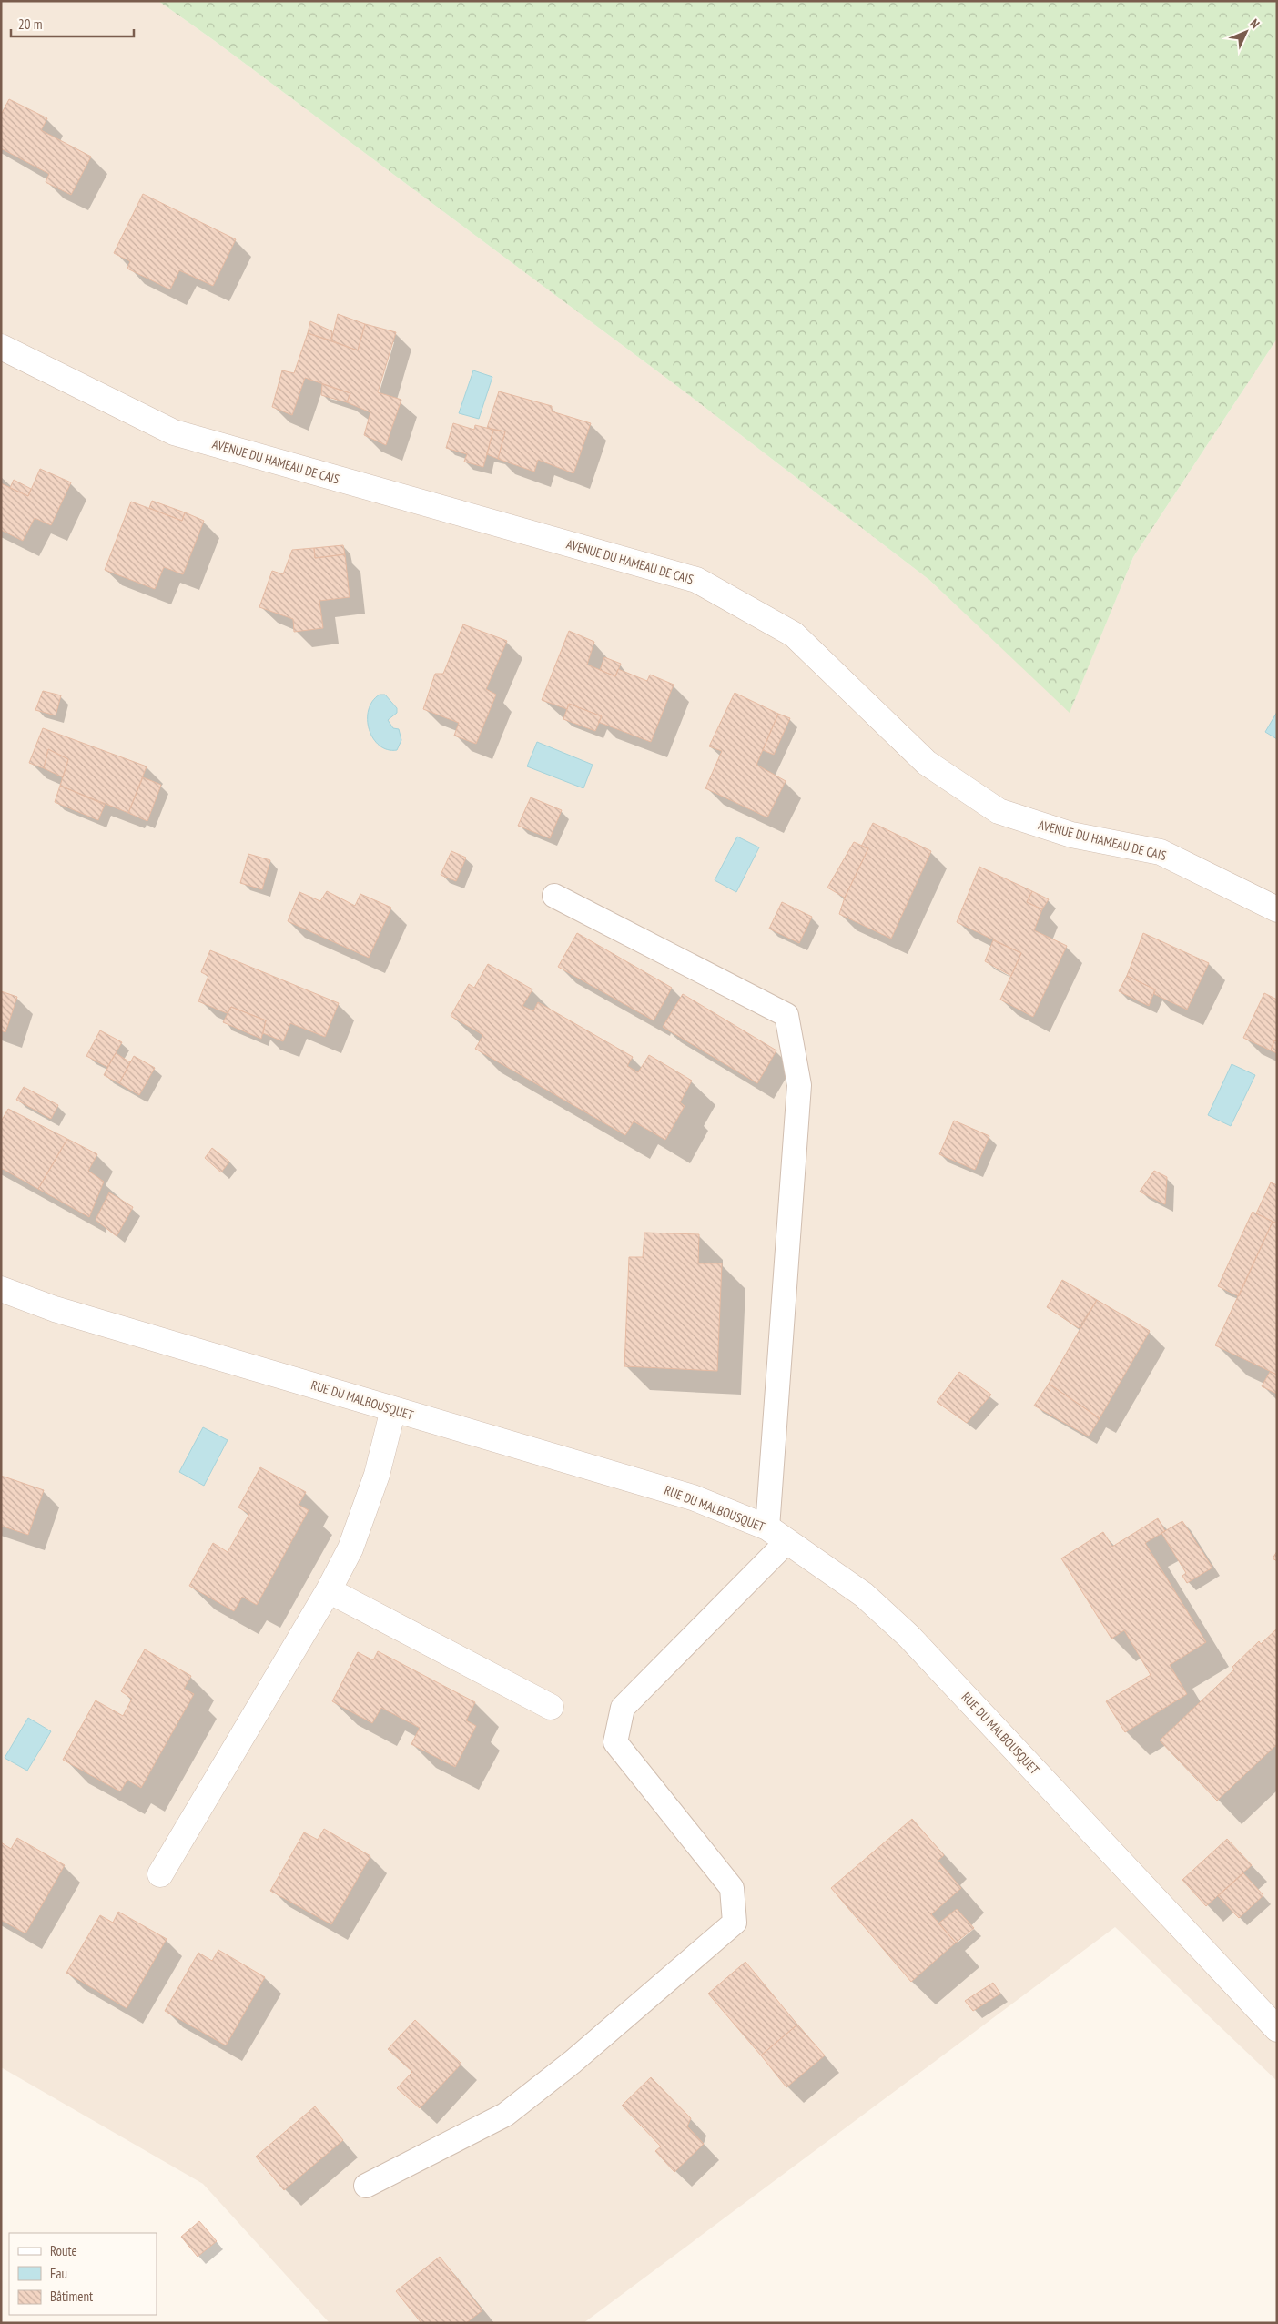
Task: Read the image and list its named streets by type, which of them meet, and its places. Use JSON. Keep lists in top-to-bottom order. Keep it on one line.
{"streets":{"street":["AVENUE DU HAMEAU DE CAIS","RUE DU MALBOUSQUET"]},"legend":["Route","Eau","Bâtiment"],"scale_bar":"20 m","north":"top right"}
